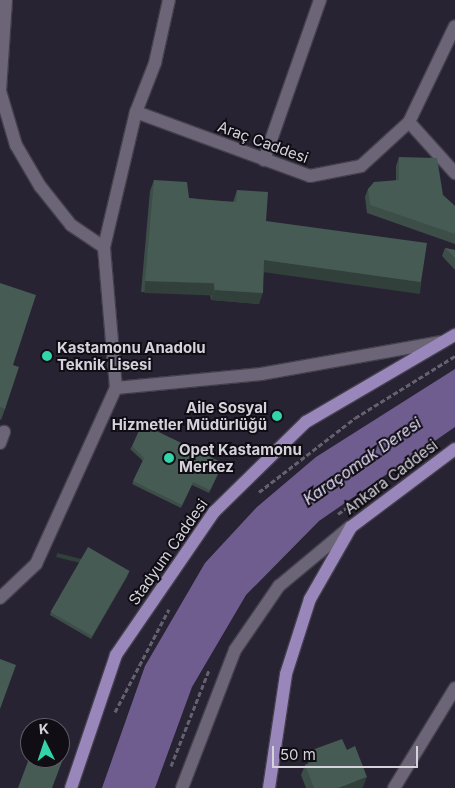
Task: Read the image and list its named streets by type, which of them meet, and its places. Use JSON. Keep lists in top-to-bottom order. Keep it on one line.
{"streets":{"main road":["Ankara Caddesi","Stadyum Caddesi"],"street":["Araç Caddesi"]},"water":["Karaçomak Deresi"],"places":["Kastamonu Anadolu Teknik Lisesi","Aile Sosyal Hizmetler Müdürlüğü","Opet Kastamonu Merkez"],"scale_bar":"50 m","north":"top"}
